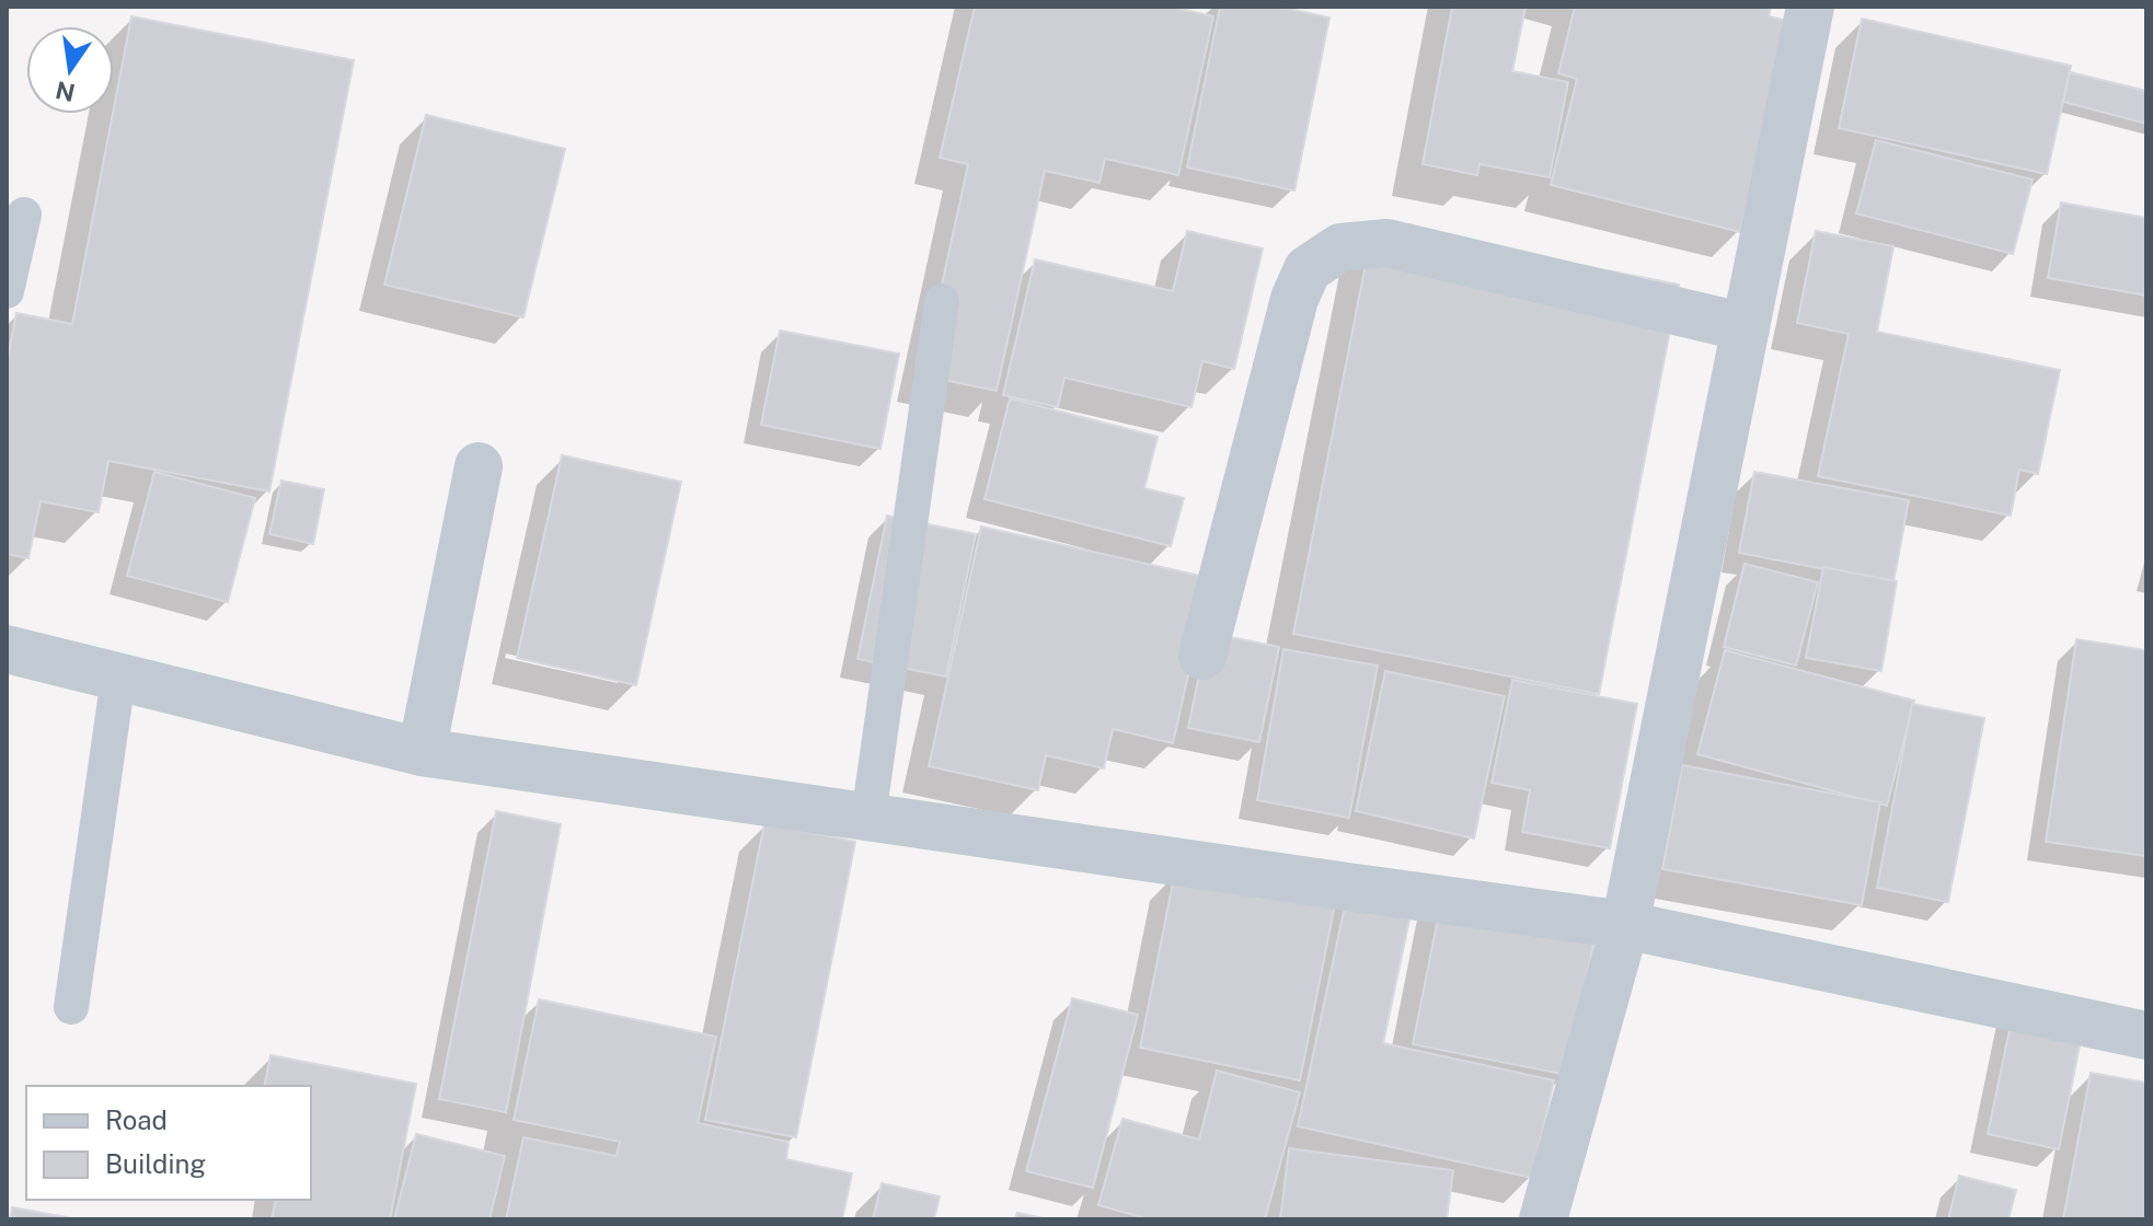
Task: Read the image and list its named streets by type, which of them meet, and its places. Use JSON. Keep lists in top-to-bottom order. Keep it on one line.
{"legend":["Road","Building"],"north":"bottom"}
